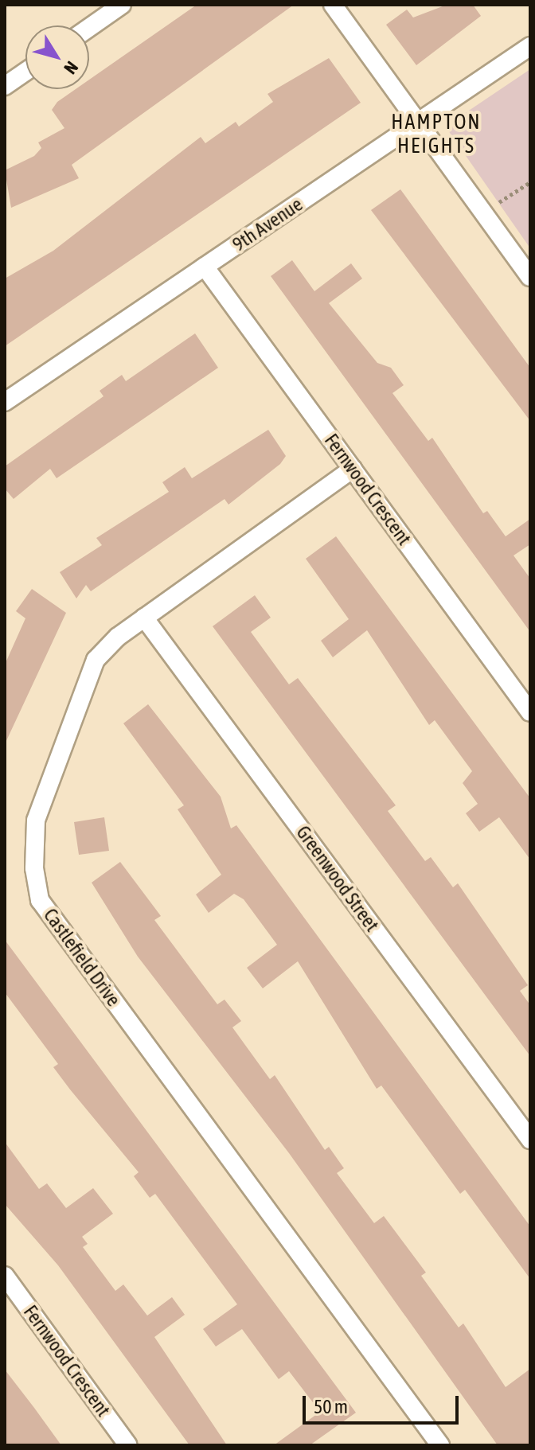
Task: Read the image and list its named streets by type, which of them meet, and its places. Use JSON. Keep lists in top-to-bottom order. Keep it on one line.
{"streets":{"street":["9th Avenue","Fernwood Crescent","Greenwood Street","Castlefield Drive"]},"crossings":[["9th Avenue","Fernwood Crescent"],["Fernwood Crescent","Castlefield Drive"],["Greenwood Street","Castlefield Drive"]],"districts":["HAMPTON HEIGHTS"],"scale_bar":"50 m","north":"bottom right"}
